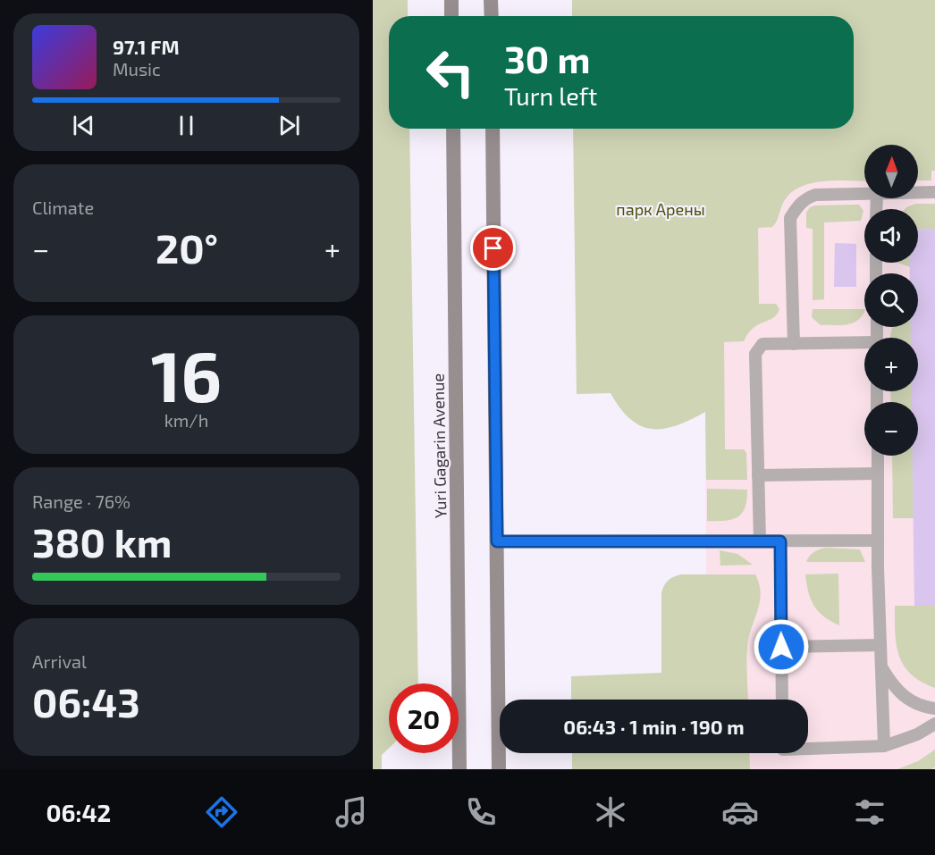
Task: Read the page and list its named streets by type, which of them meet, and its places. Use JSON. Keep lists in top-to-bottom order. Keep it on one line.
{"streets":{"main road":["Yuri Gagarin Avenue"]},"parks":["парк Арены"],"north":"top","page":{"turn":["30 m","Turn left"],"song":["97.1 FM","Music"],"map_buttons":["+","−"],"tile":["Climate",["16","km/h"],["Range · 76%","380 km"],["Arrival","06:43"]],"heat":["−","20°","+"],"limit":"20","trip":"06:43 · 1 min · 190 m","tabs":"06:42"}}
